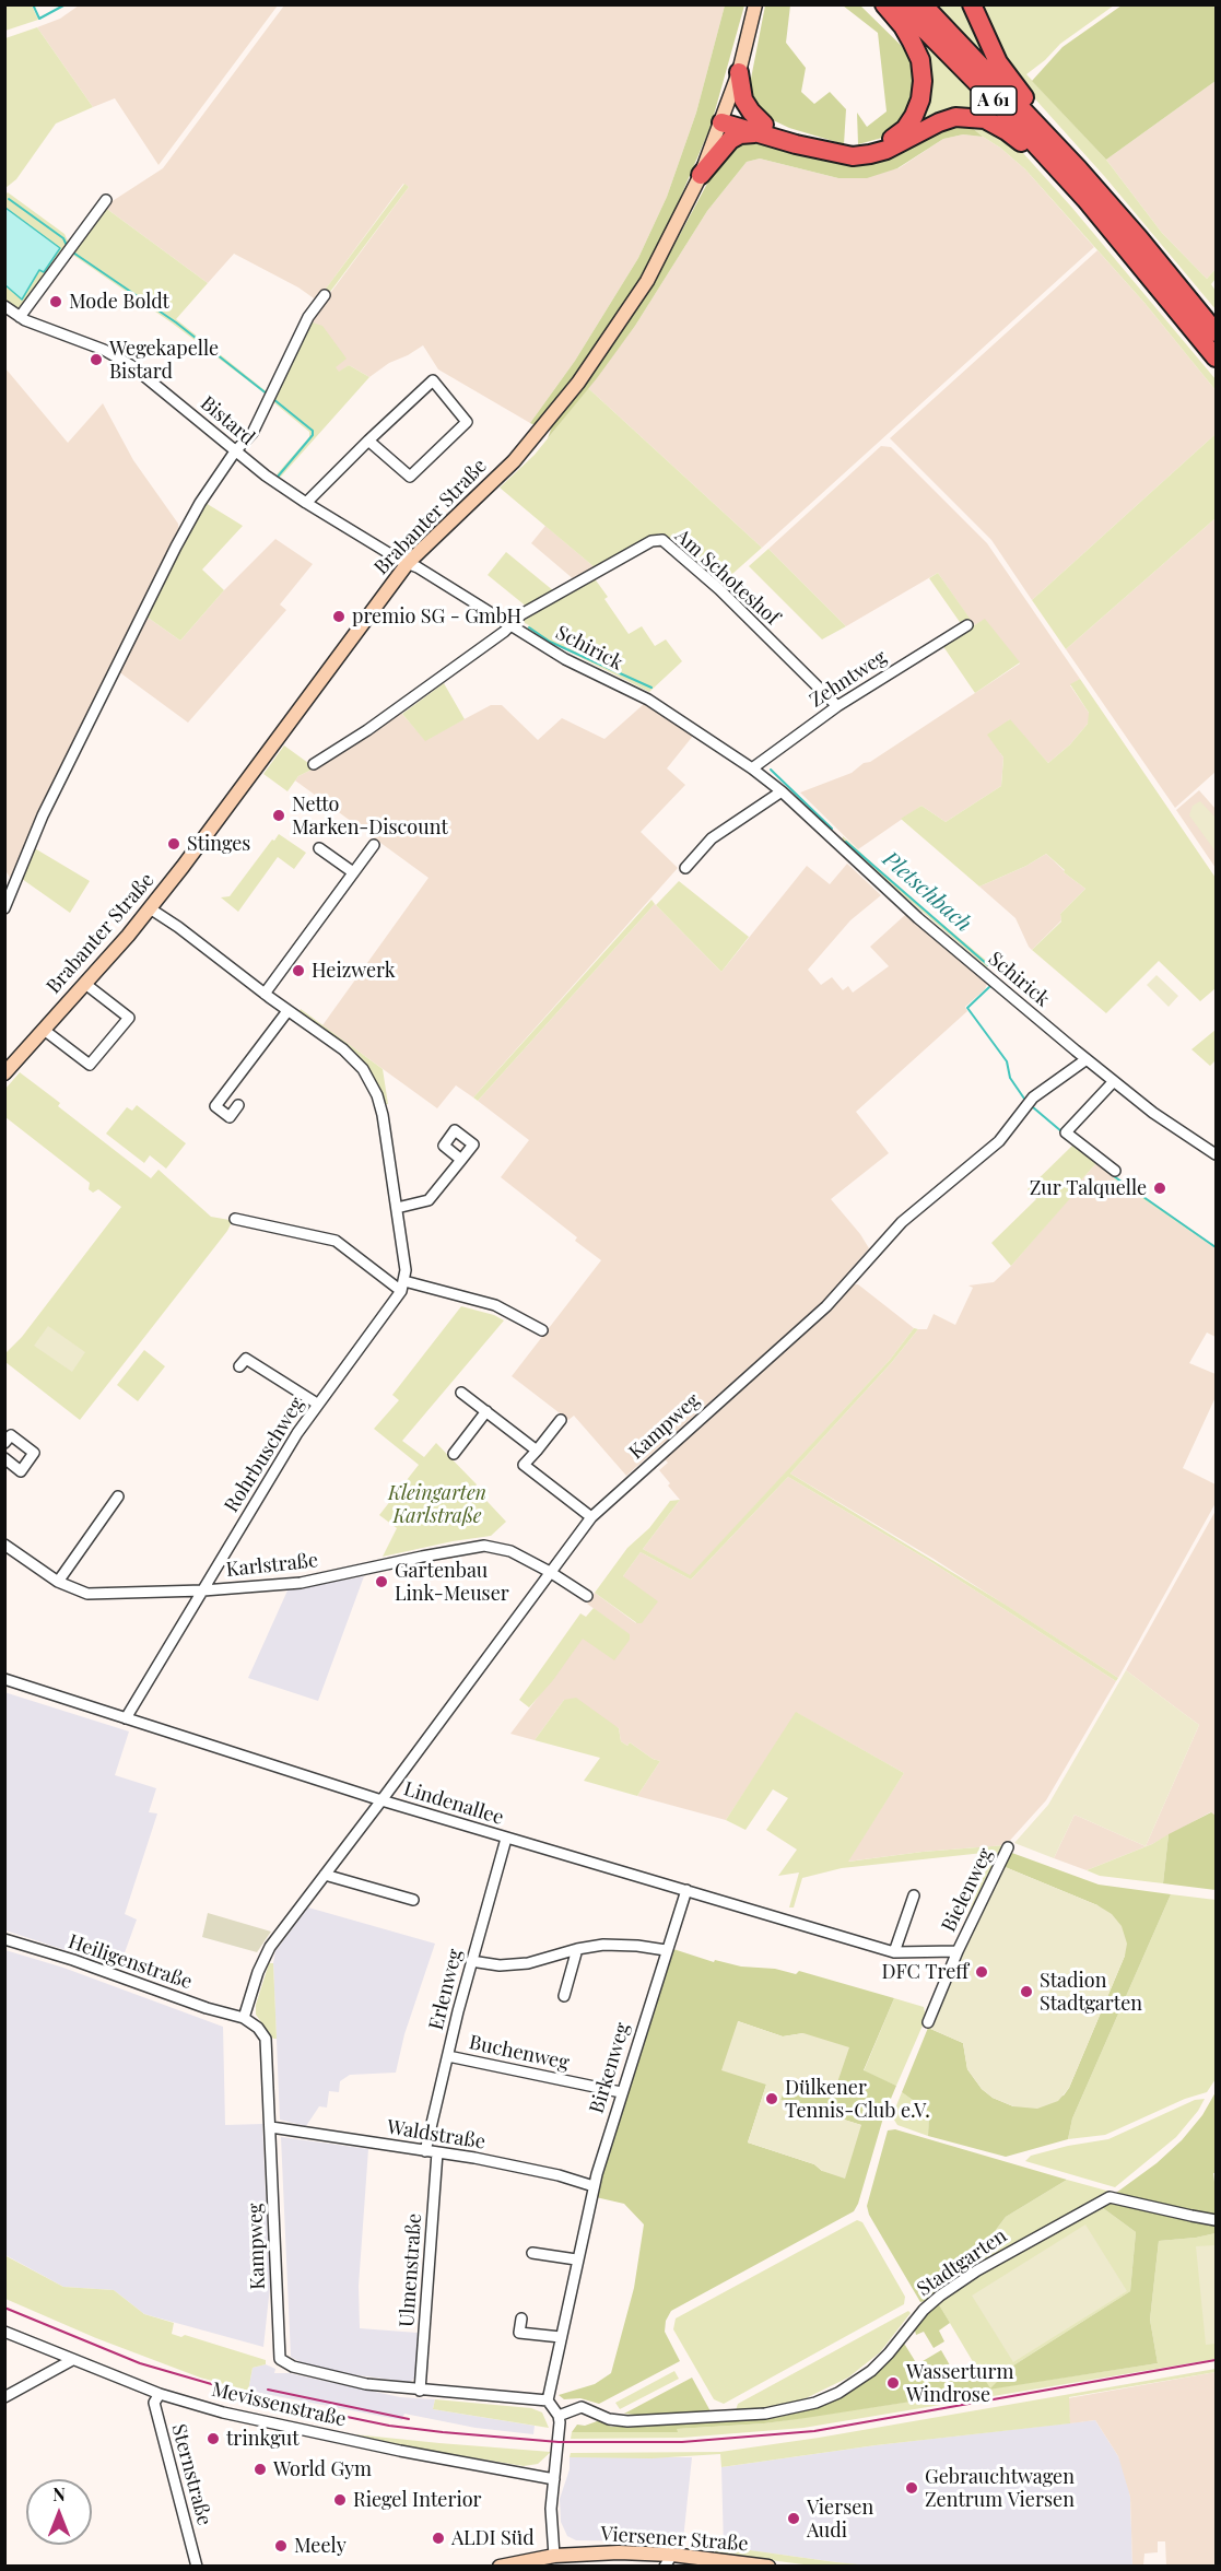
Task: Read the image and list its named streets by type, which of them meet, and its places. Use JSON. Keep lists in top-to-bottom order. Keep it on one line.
{"streets":{"highway":["A 61"],"main road":["Brabanter Straße","Viersener Straße"],"street":["Bistard","Am Schoteshof","Schirick","Zehntweg","Kampweg","Rohrbuschweg","Karlstraße","Lindenallee","Bielenweg","Heiligenstraße","Erlenweg","Buchenweg","Birkenweg","Waldstraße","Stadtgarten","Ulmenstraße","Mevissenstraße","Sternstraße"]},"crossings":[["Bistard","Brabanter Straße"],["Bistard","Schirick"],["Brabanter Straße","Schirick"],["Am Schoteshof","Schirick"],["Am Schoteshof","Zehntweg"],["Schirick","Zehntweg"],["Schirick","Kampweg"],["Kampweg","Karlstraße"],["Kampweg","Lindenallee"],["Kampweg","Heiligenstraße"],["Kampweg","Birkenweg"],["Kampweg","Waldstraße"],["Kampweg","Ulmenstraße"],["Rohrbuschweg","Karlstraße"],["Rohrbuschweg","Lindenallee"],["Lindenallee","Bielenweg"],["Lindenallee","Erlenweg"],["Lindenallee","Birkenweg"],["Erlenweg","Buchenweg"],["Erlenweg","Waldstraße"],["Buchenweg","Birkenweg"],["Birkenweg","Waldstraße"],["Waldstraße","Ulmenstraße"],["Mevissenstraße","Sternstraße"]],"water":["Pletschbach"],"parks":["Kleingarten Karlstraße"],"places":["Mode Boldt","Wegekapelle Bistard","premio SG - GmbH","Netto Marken-Discount","Stinges","Heizwerk","Zur Talquelle","Gartenbau Link-Meuser","DFC Treff","Stadion Stadtgarten","Dülkener Tennis-Club e.V.","Wasserturm Windrose","trinkgut","World Gym","Gebrauchtwagen Zentrum Viersen","Riegel Interior","Viersen Audi","ALDI Süd","Meely"],"north":"top"}
